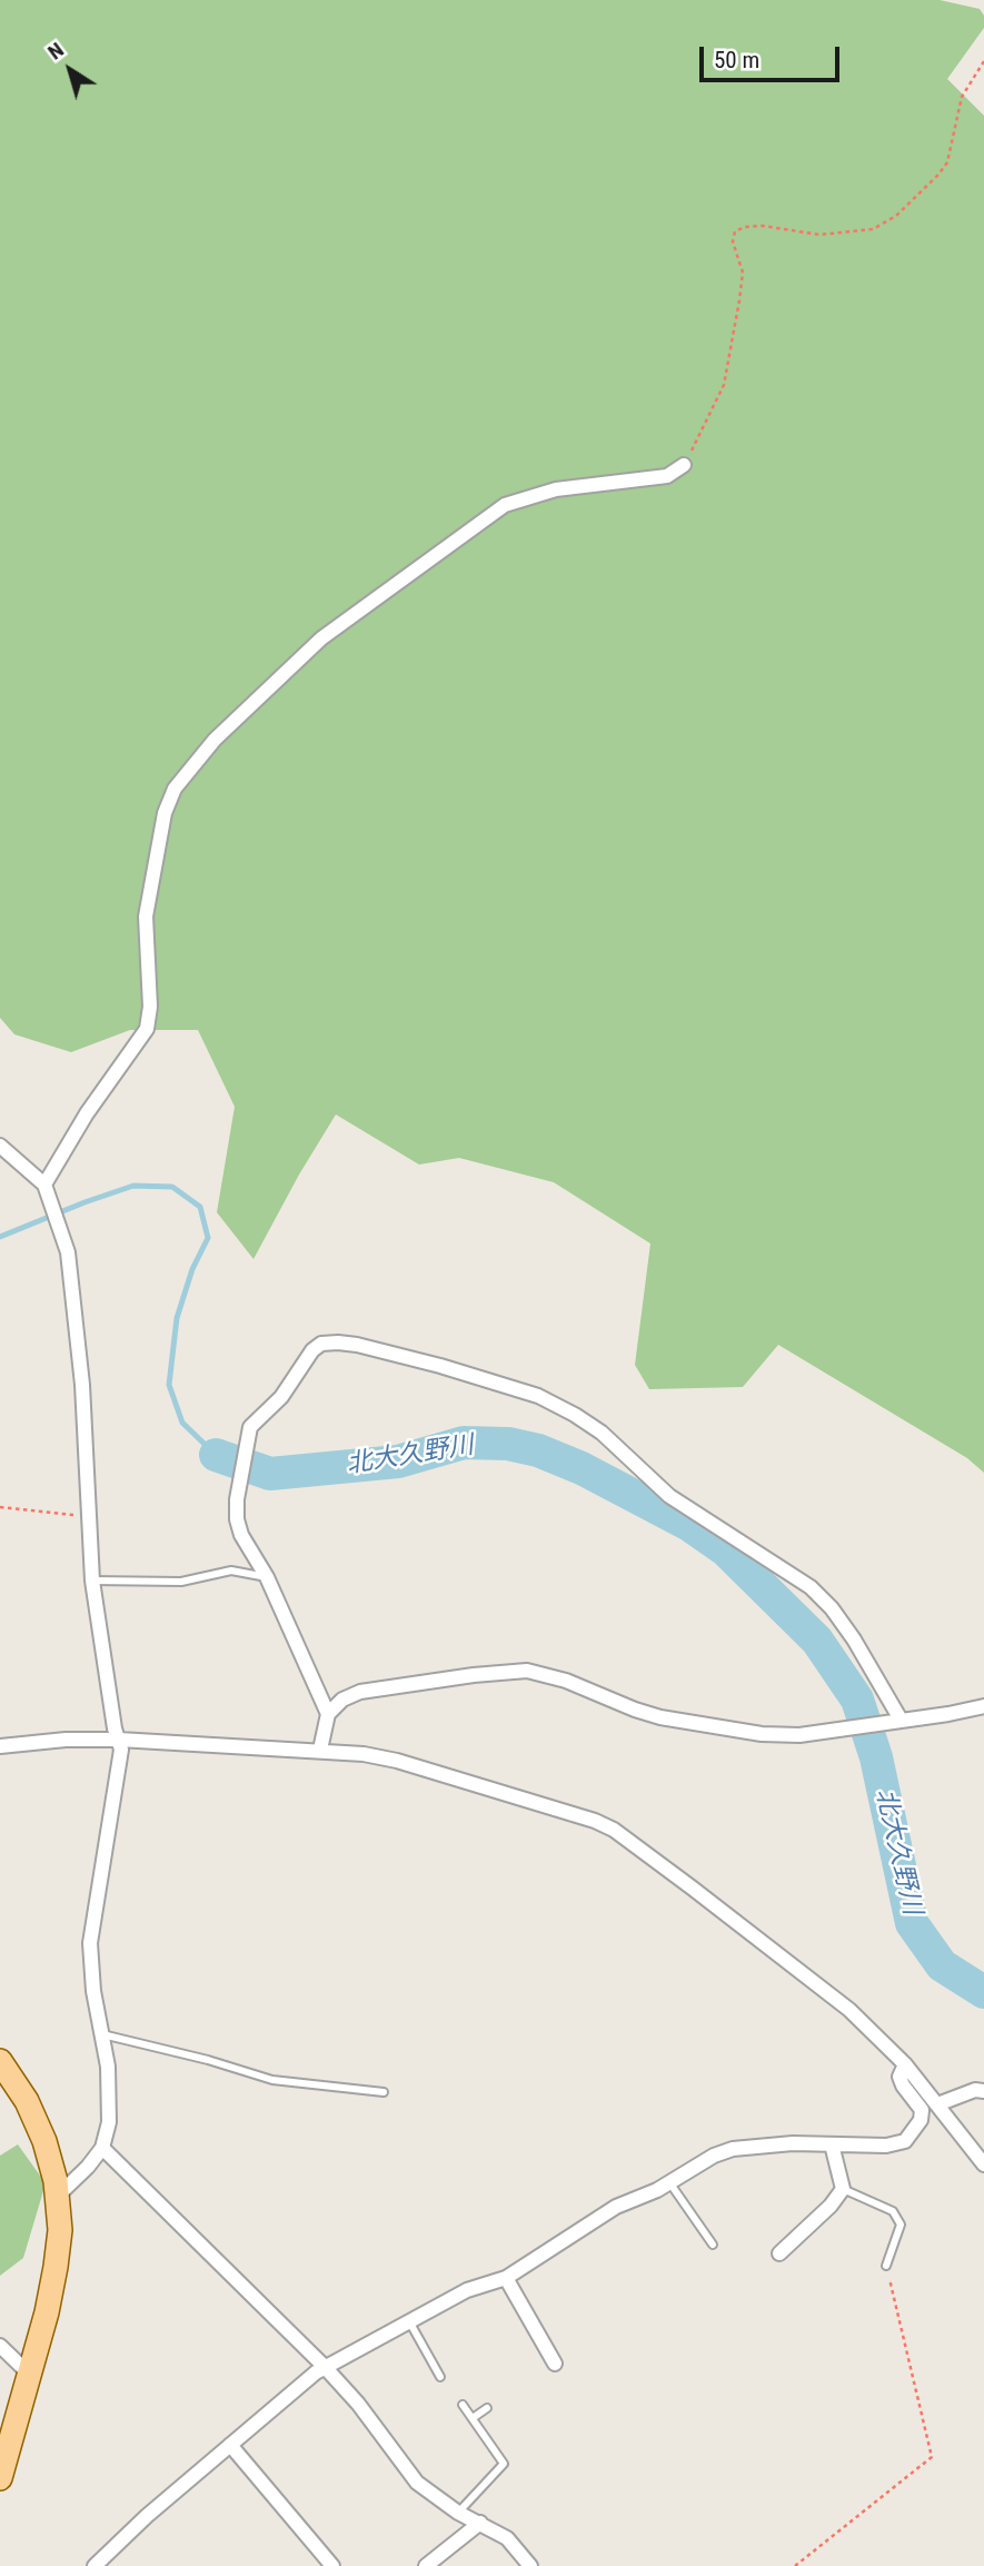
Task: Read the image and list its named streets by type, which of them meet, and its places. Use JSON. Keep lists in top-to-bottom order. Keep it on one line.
{"water":["北大久野川"],"scale_bar":"50 m","north":"top left"}
